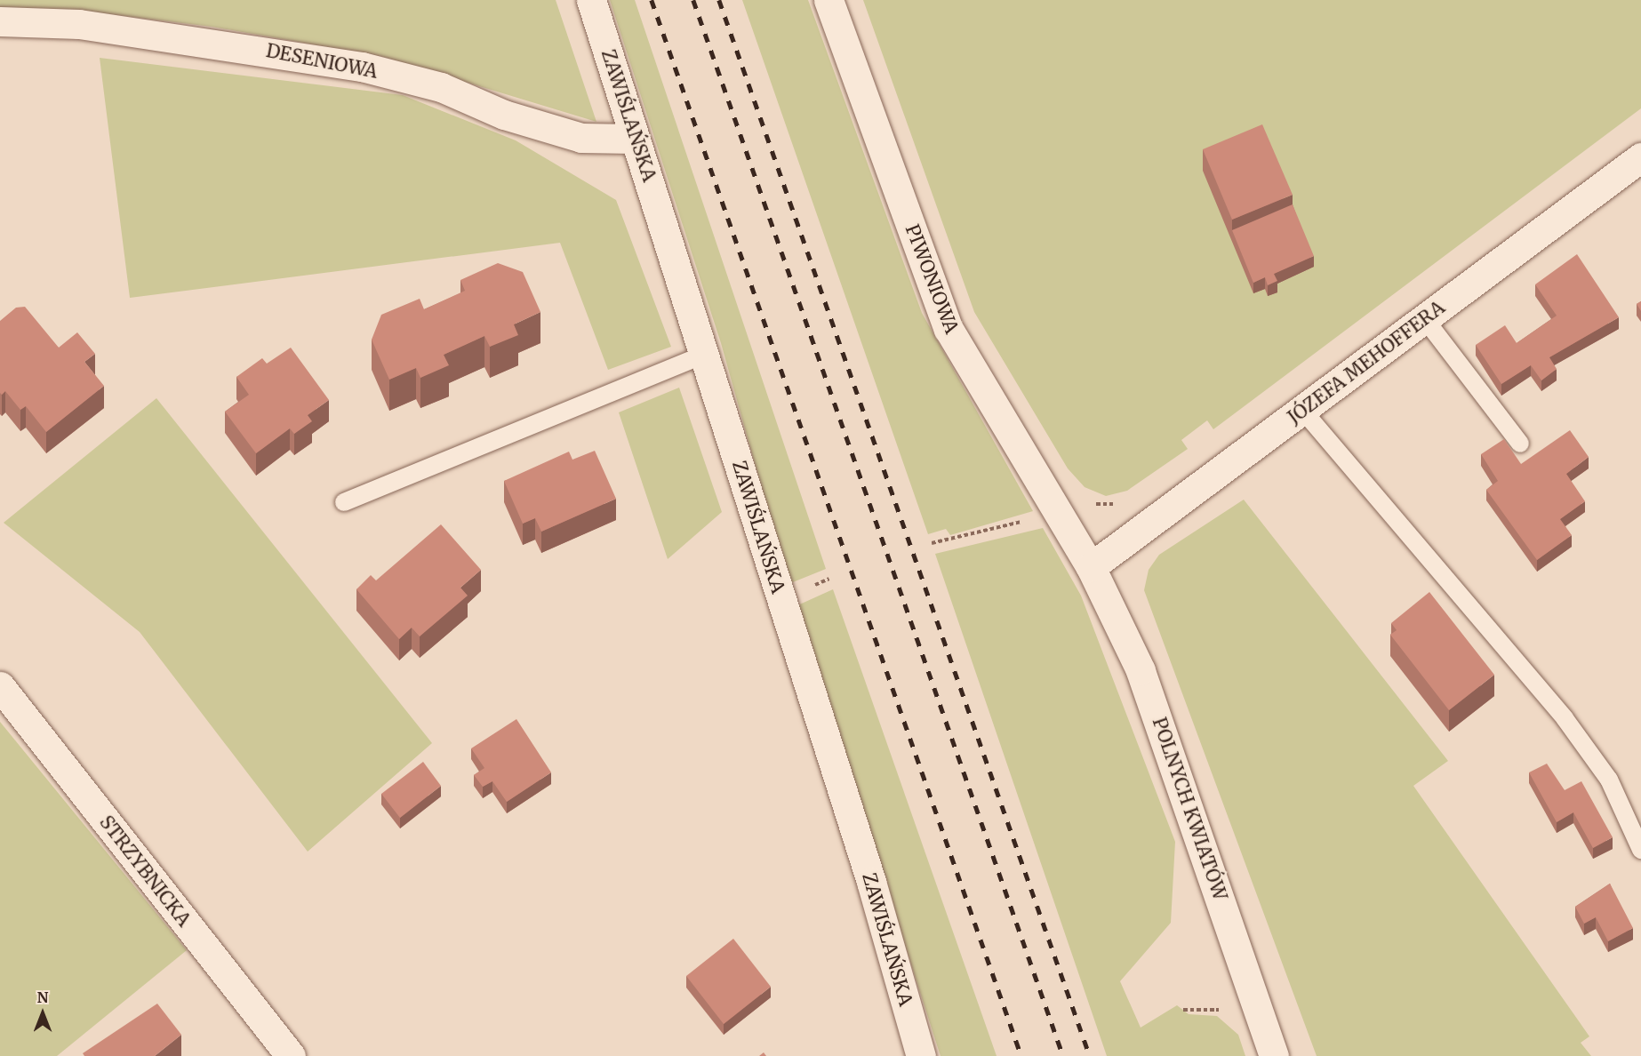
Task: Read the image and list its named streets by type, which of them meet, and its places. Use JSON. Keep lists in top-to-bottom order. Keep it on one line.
{"streets":{"street":["DESENIOWA","ZAWIŚLAŃSKA","PIWONIOWA","JÓZEFA MEHOFFERA","POLNYCH KWIATÓW","STRZYBNICKA"]},"crossings":[["DESENIOWA","ZAWIŚLAŃSKA"],["PIWONIOWA","JÓZEFA MEHOFFERA"],["PIWONIOWA","POLNYCH KWIATÓW"],["JÓZEFA MEHOFFERA","POLNYCH KWIATÓW"]],"north":"top"}
